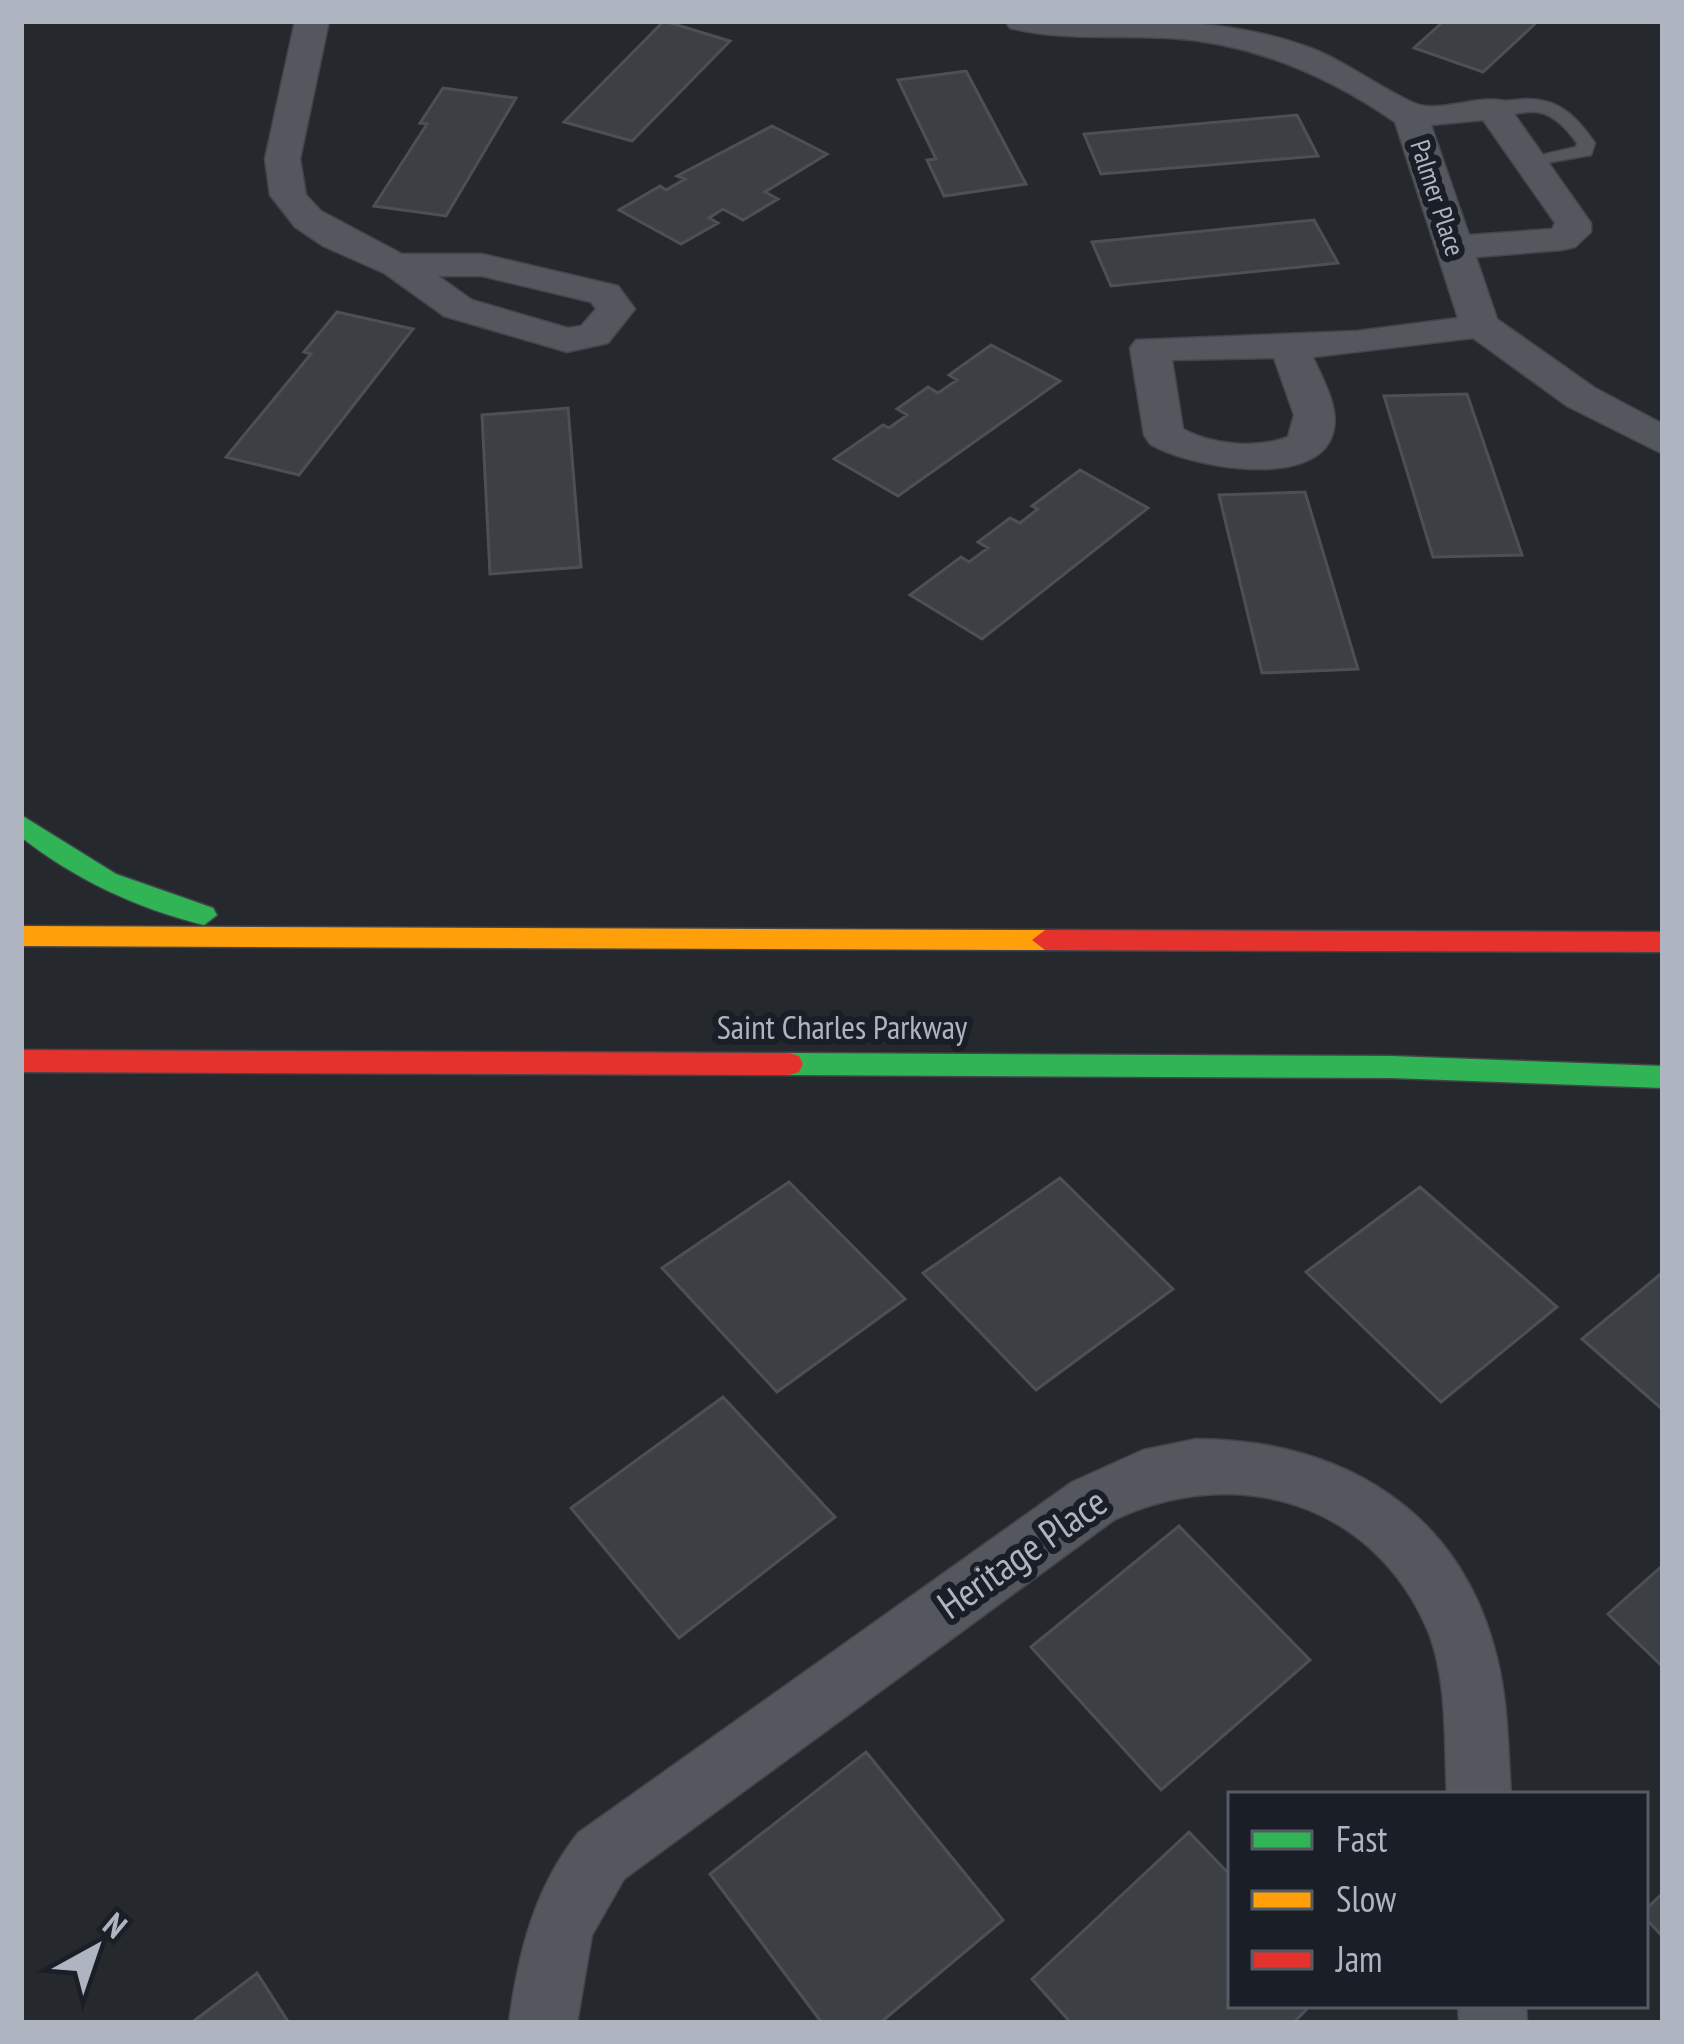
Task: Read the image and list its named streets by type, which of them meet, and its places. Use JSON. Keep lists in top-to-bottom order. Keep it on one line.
{"streets":{"main road":["Saint Charles Parkway"],"street":["Palmer Place","Heritage Place"]},"legend":["Fast","Slow","Jam"],"north":"top right"}
